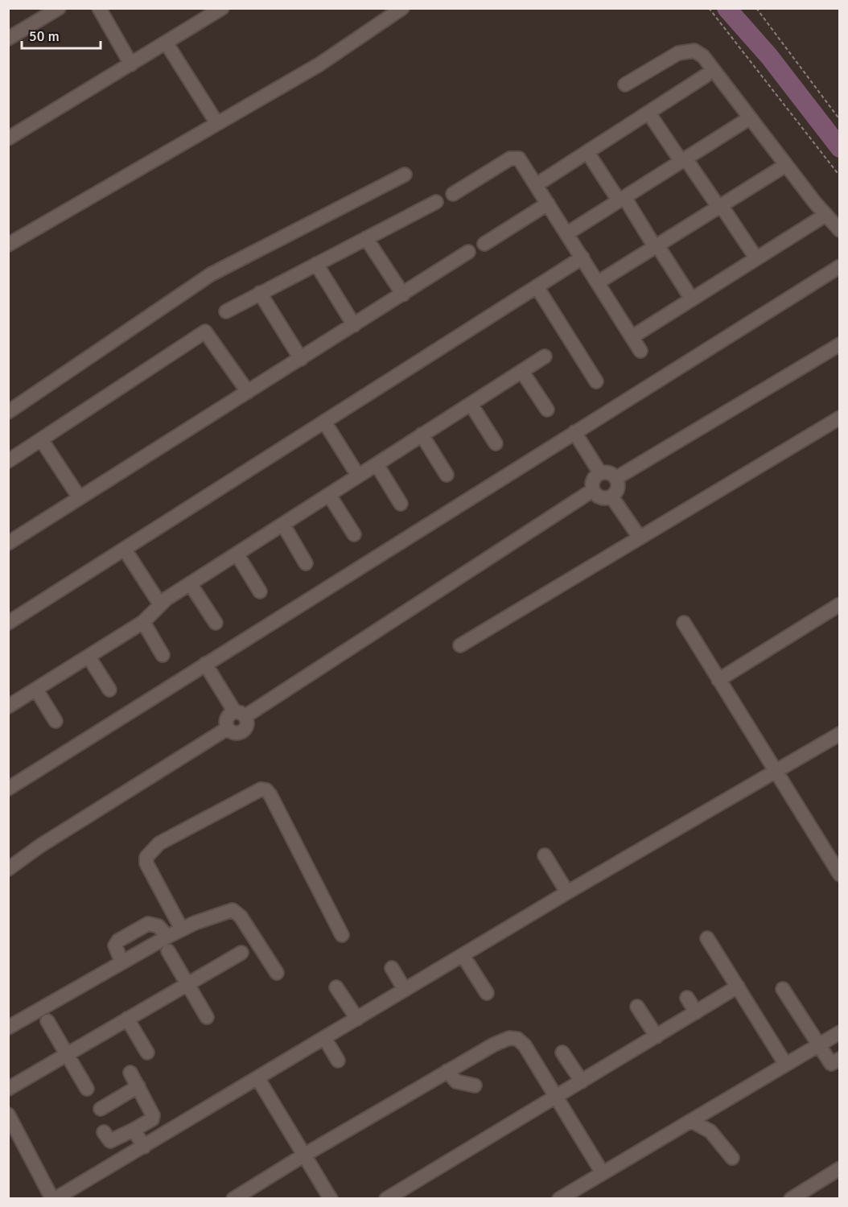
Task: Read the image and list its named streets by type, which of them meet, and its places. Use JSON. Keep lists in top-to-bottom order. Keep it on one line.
{"scale_bar":"50 m"}
